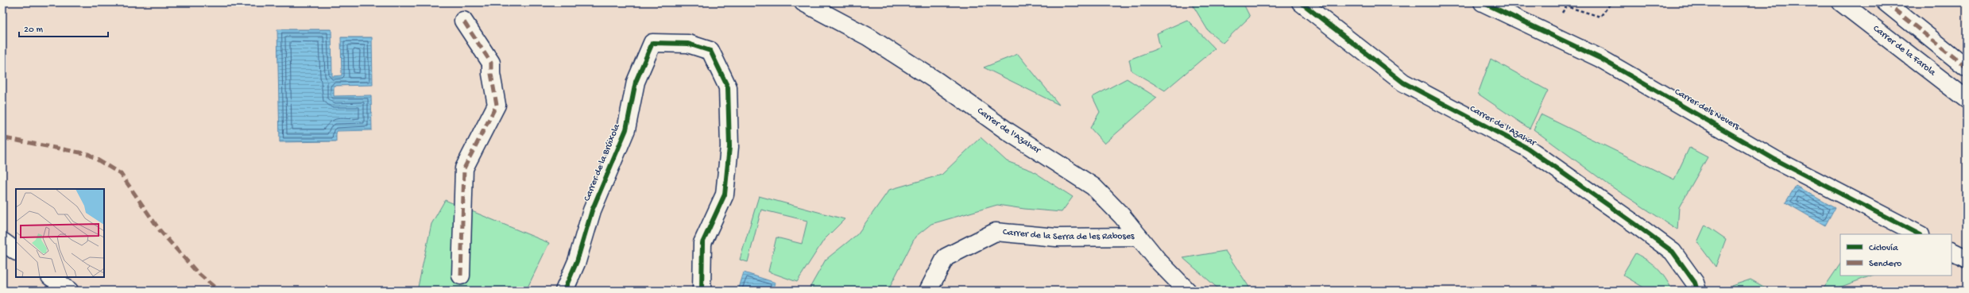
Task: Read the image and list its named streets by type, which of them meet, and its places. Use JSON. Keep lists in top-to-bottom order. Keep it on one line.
{"streets":{"street":["Carrer de la Farola","Carrer dels Nevers","Carrer de l'Azahar","Carrer de la Brúixola","Carrer de la Serra de les Raboses"]},"crossings":[["Carrer de l'Azahar","Carrer de la Serra de les Raboses"]],"legend":["Ciclovía","Sendero"],"scale_bar":"20 m"}
